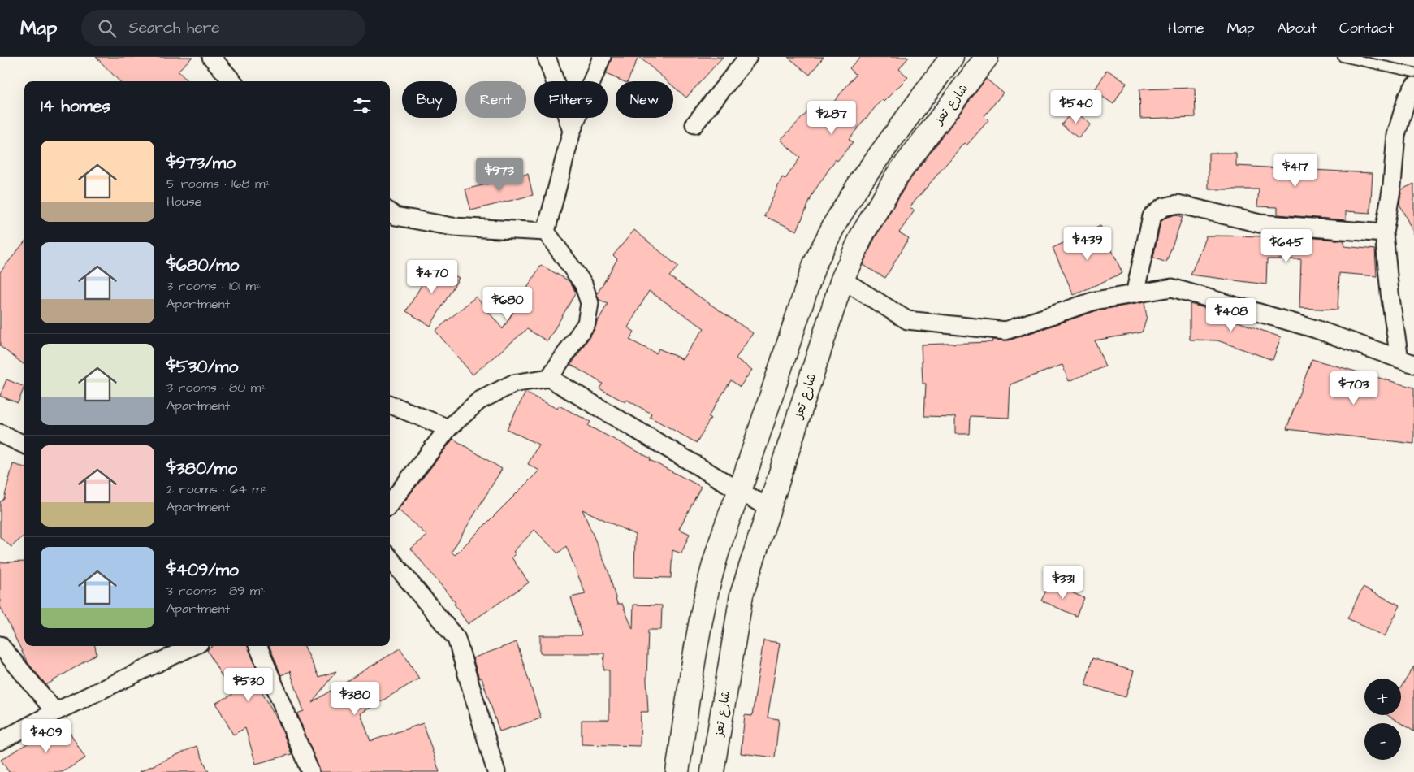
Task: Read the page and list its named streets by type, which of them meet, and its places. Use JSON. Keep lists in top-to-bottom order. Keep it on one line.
{"streets":{"main road":["شارع تعز"]},"page":{"header":"Map","search":"Search here","nav":["Home","Map","About","Contact"],"chip":["Buy","Rent","Filters","New"],"heading":"14 homes","price":["$540","$287","$417","$973","$439","$645","$470","$680","$408","$703","$331","$530","$380","$409"],"list":[{"name":"$973/mo","note":"5 rooms · 168 m² · House"},{"name":"$680/mo","note":"3 rooms · 101 m² · Apartment"},{"name":"$530/mo","note":"3 rooms · 80 m² · Apartment"},{"name":"$380/mo","note":"2 rooms · 64 m² · Apartment"},{"name":"$409/mo","note":"3 rooms · 89 m² · Apartment"}],"map_buttons":["+","−"]}}
